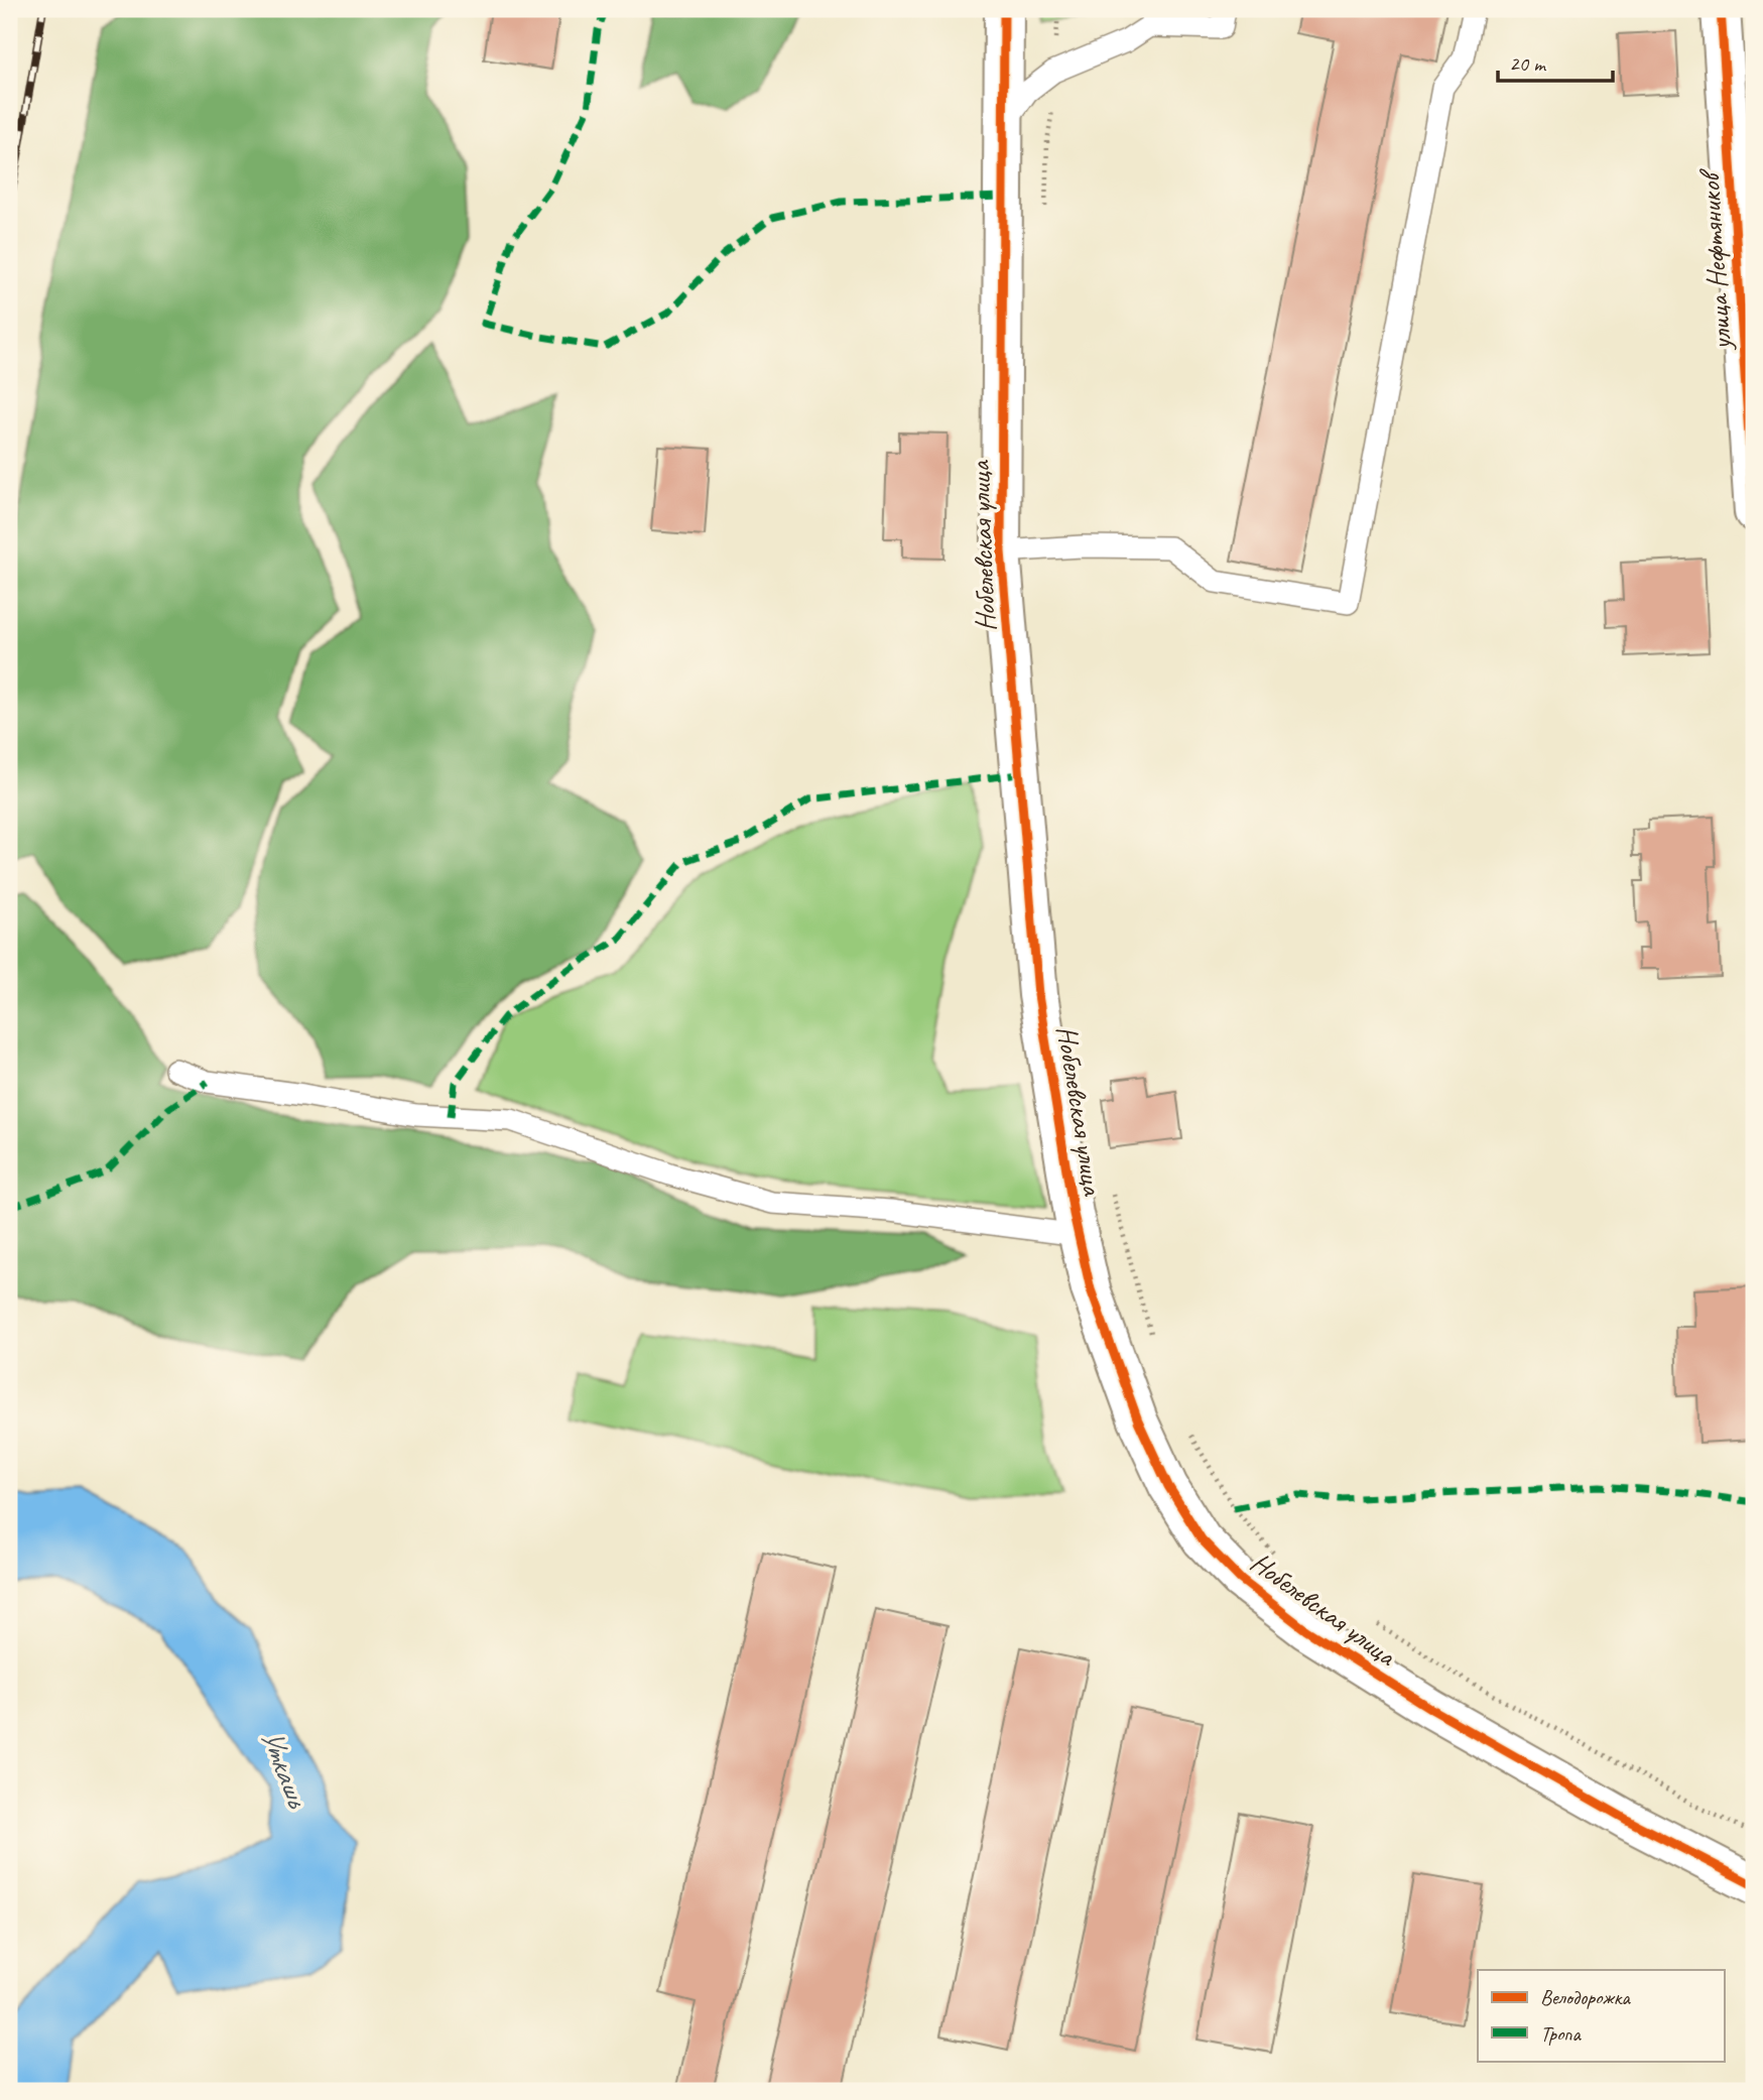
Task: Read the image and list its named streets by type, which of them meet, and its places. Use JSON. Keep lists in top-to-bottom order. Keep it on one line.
{"streets":{"street":["улица Нефтяников","Нобелевская улица"]},"water":["Уткашь"],"legend":["Велодорожка","Тропа"],"scale_bar":"20 m"}
